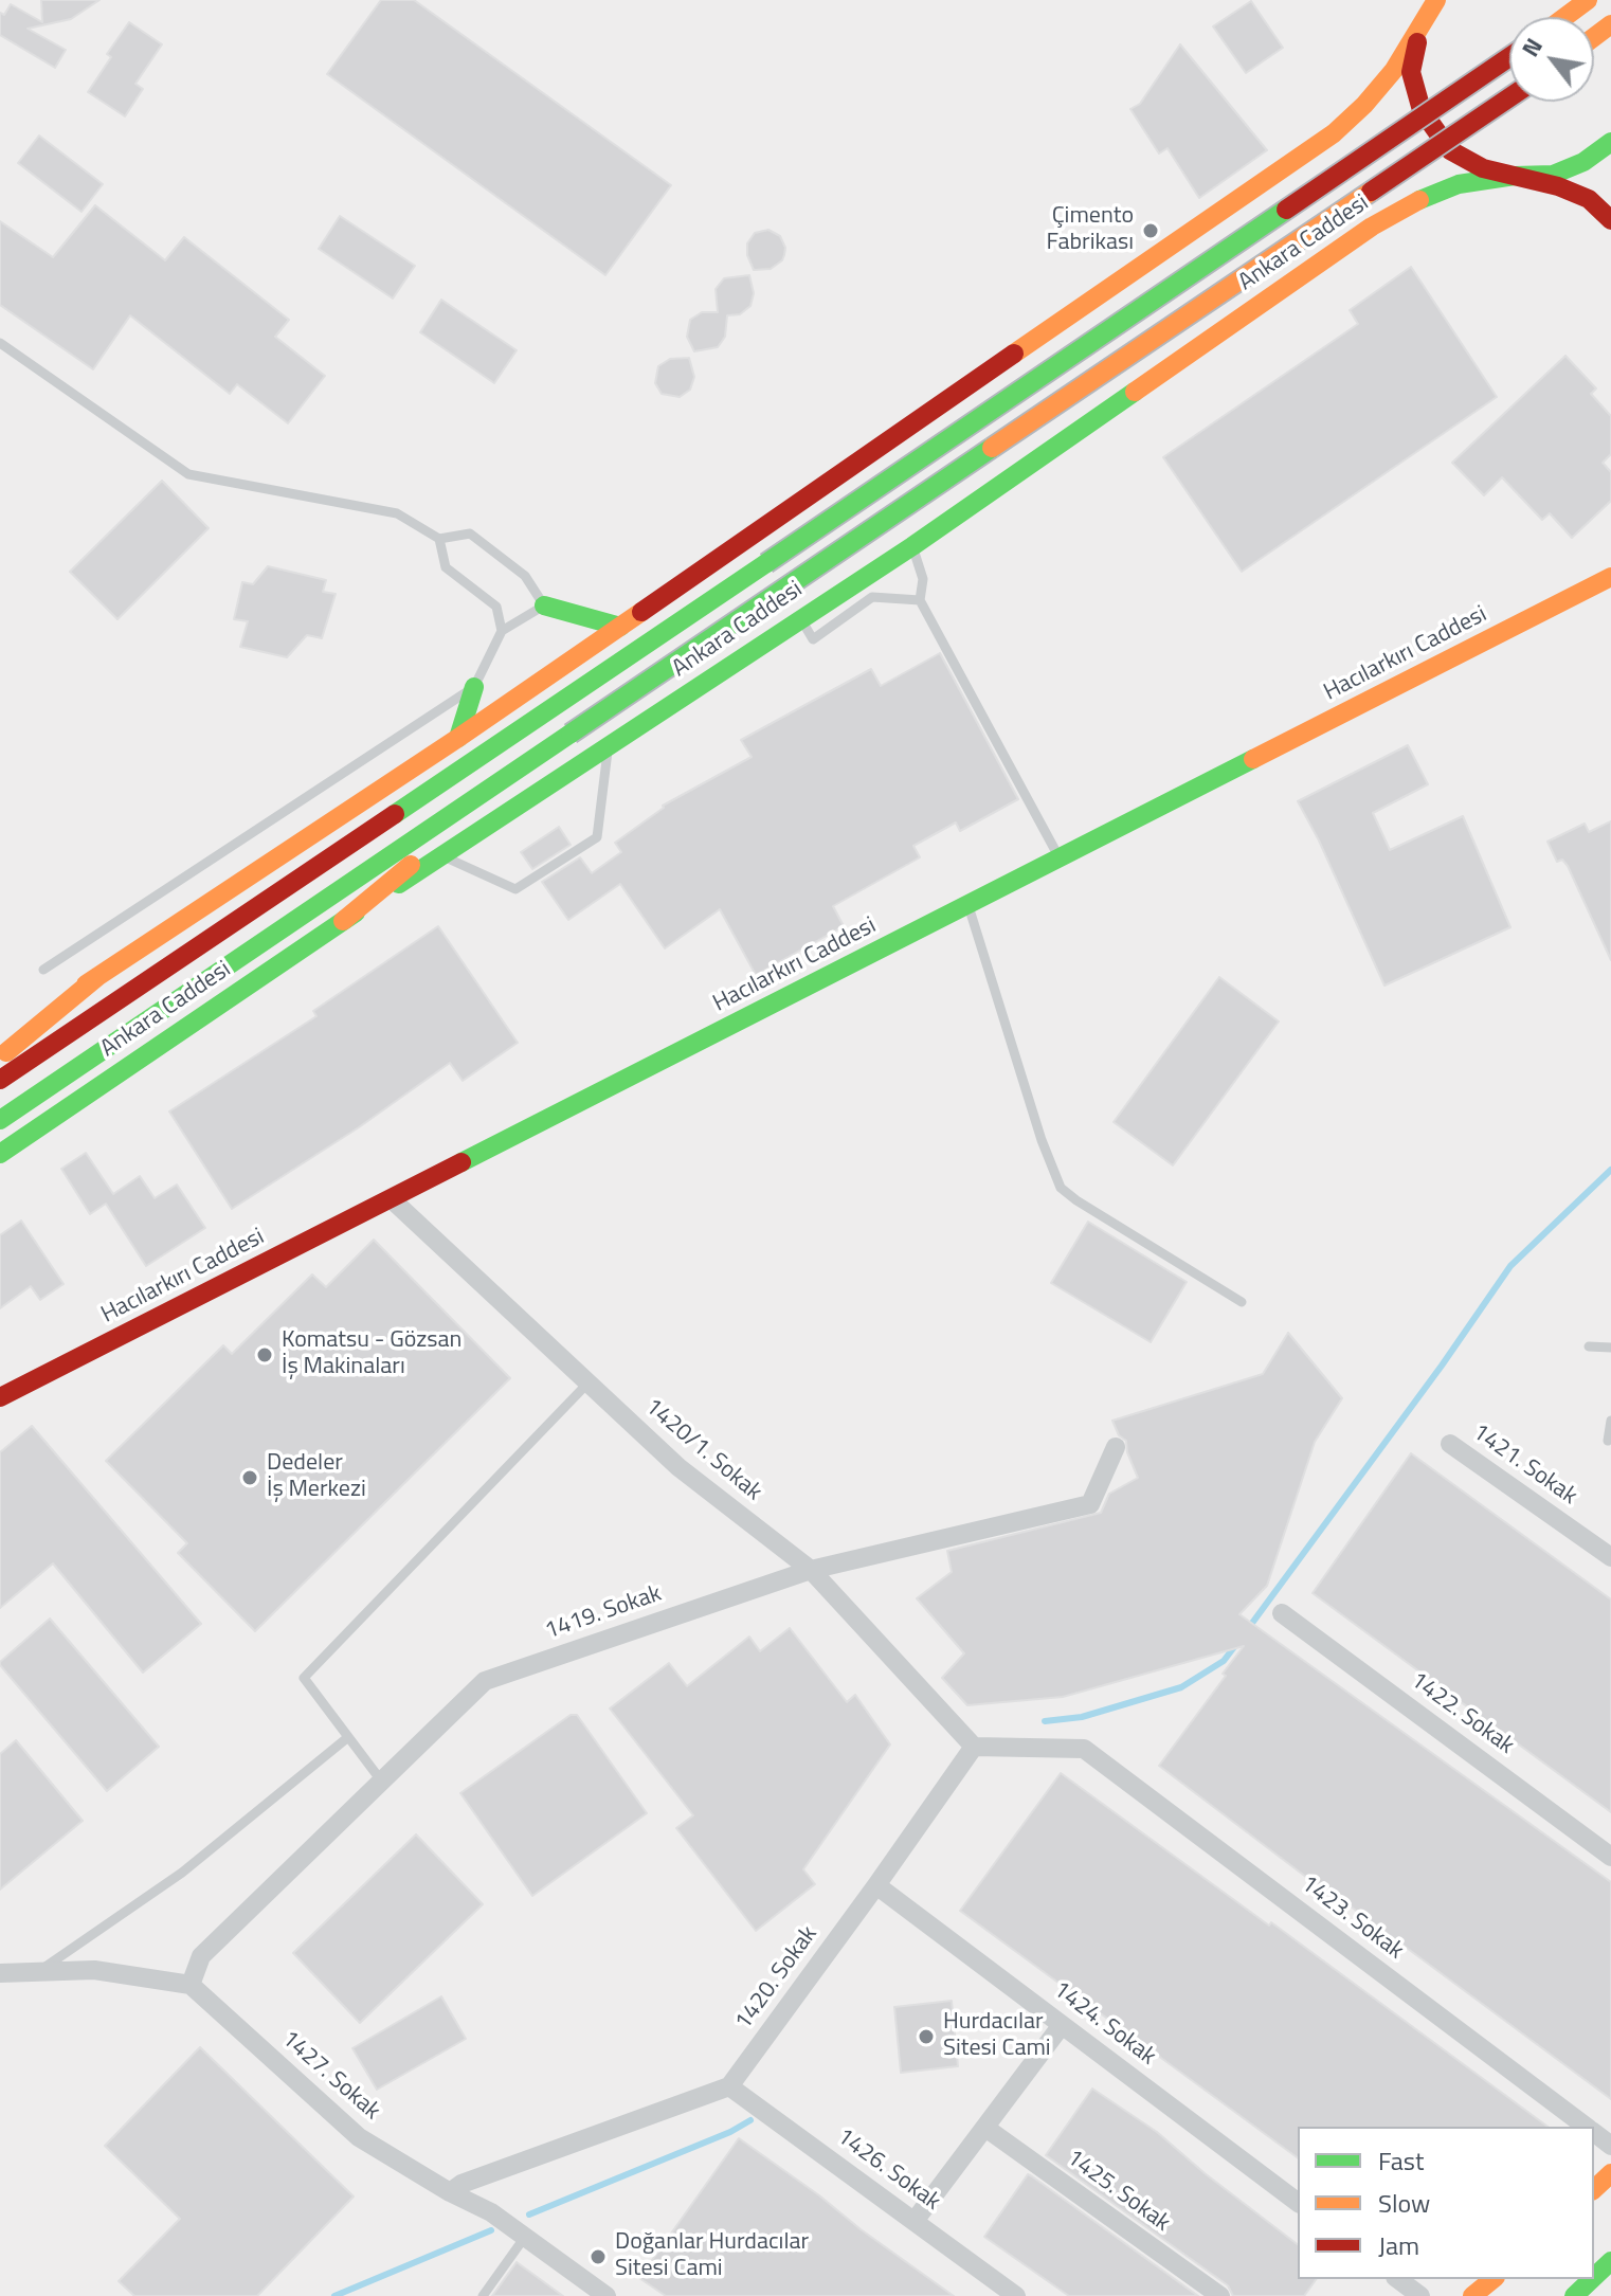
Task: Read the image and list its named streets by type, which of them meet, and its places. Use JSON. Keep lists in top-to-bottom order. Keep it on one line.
{"streets":{"main road":["Ankara Caddesi","Hacılarkırı Caddesi"],"street":["1420/1. Sokak","1421. Sokak","1419. Sokak","1422. Sokak","1423. Sokak","1420. Sokak","1424. Sokak","1427. Sokak","1426. Sokak","1425. Sokak"]},"crossings":[["Hacılarkırı Caddesi","1420/1. Sokak"],["1420/1. Sokak","1419. Sokak"],["1420/1. Sokak","1423. Sokak"],["1420/1. Sokak","1420. Sokak"],["1419. Sokak","1427. Sokak"],["1423. Sokak","1420. Sokak"],["1420. Sokak","1424. Sokak"],["1420. Sokak","1426. Sokak"]],"places":["Çimento Fabrikası","Komatsu - Gözsan İş Makinaları","Dedeler İş Merkezi","Hurdacılar Sitesi Cami","Doğanlar Hurdacılar Sitesi Cami"],"legend":["Fast","Slow","Jam"],"north":"top left"}
